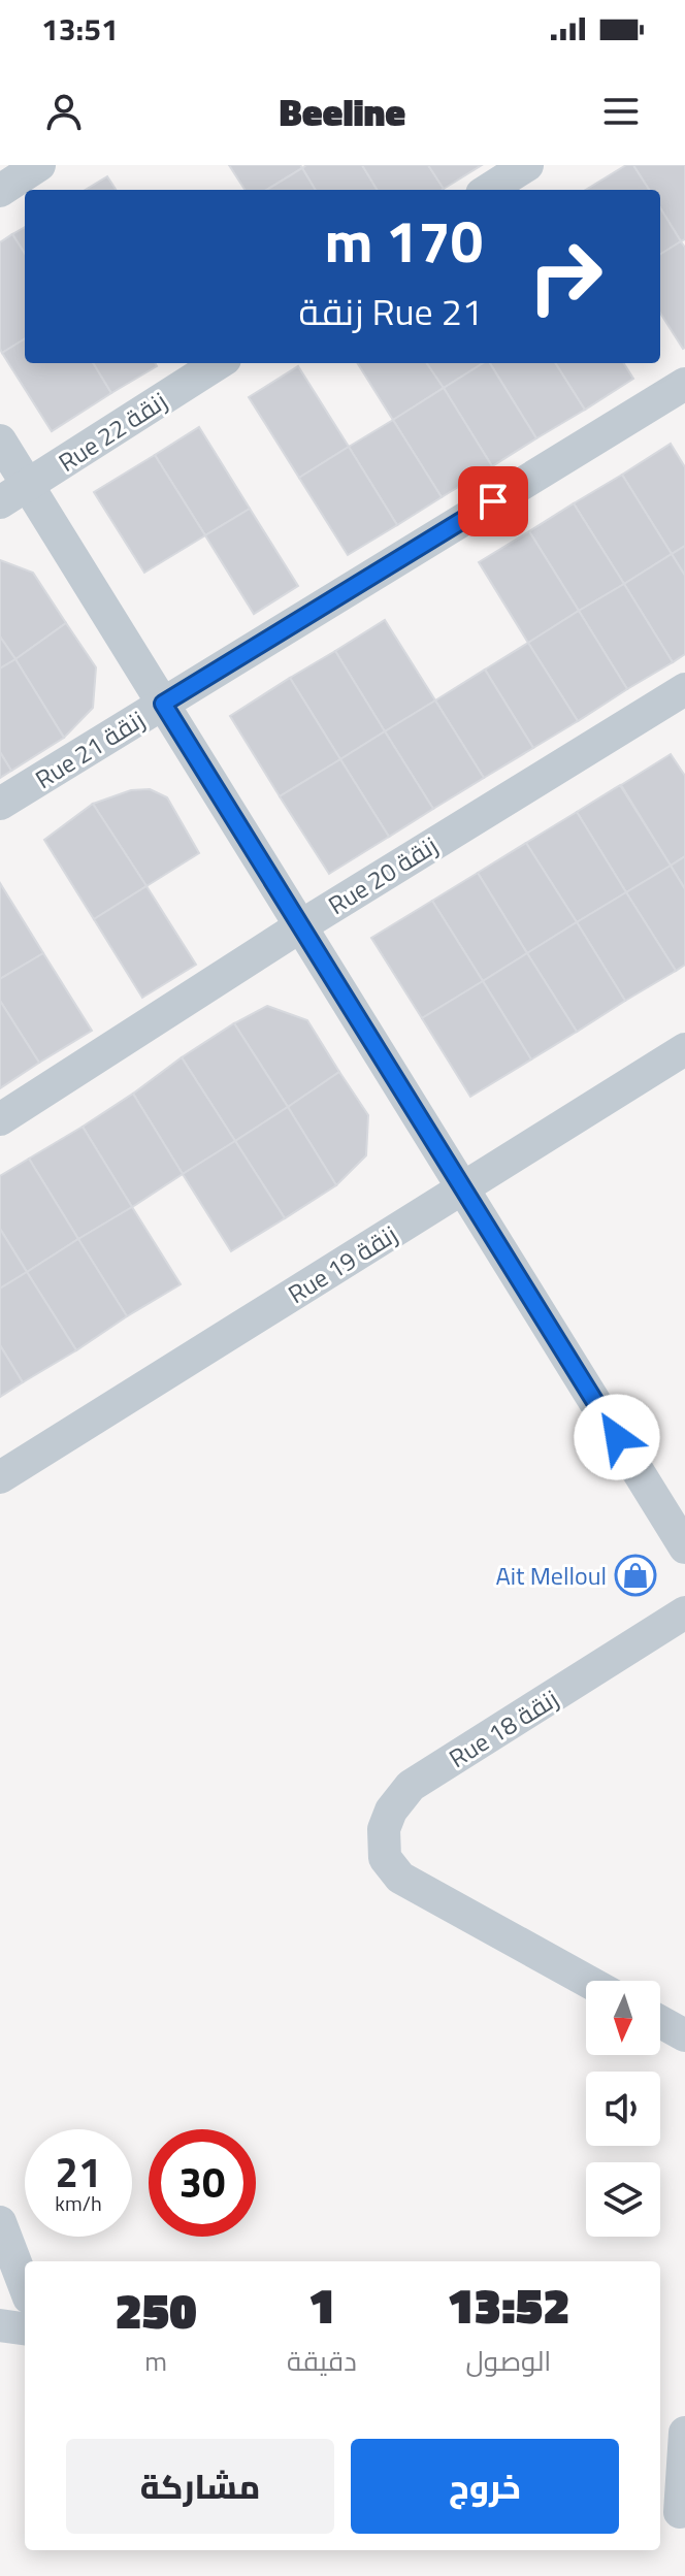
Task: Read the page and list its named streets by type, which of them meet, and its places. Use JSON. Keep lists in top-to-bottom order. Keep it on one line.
{"streets":{"street":["Rue 22 زنقة","Rue 21 زنقة","Rue 20 زنقة","Rue 19 زنقة","Rue 18 زنقة"]},"places":{"shop":["Ait Melloul"]},"north":"bottom","page":{"status":"13:51","header":"Beeline","turn":["170 m","Rue 21 زنقة"],"speed":"21 km/h","limit":"30","eta":["13:52","الوصول","1","دقيقة","250","m"],"buttons":["خروج","مشاركة"]}}
